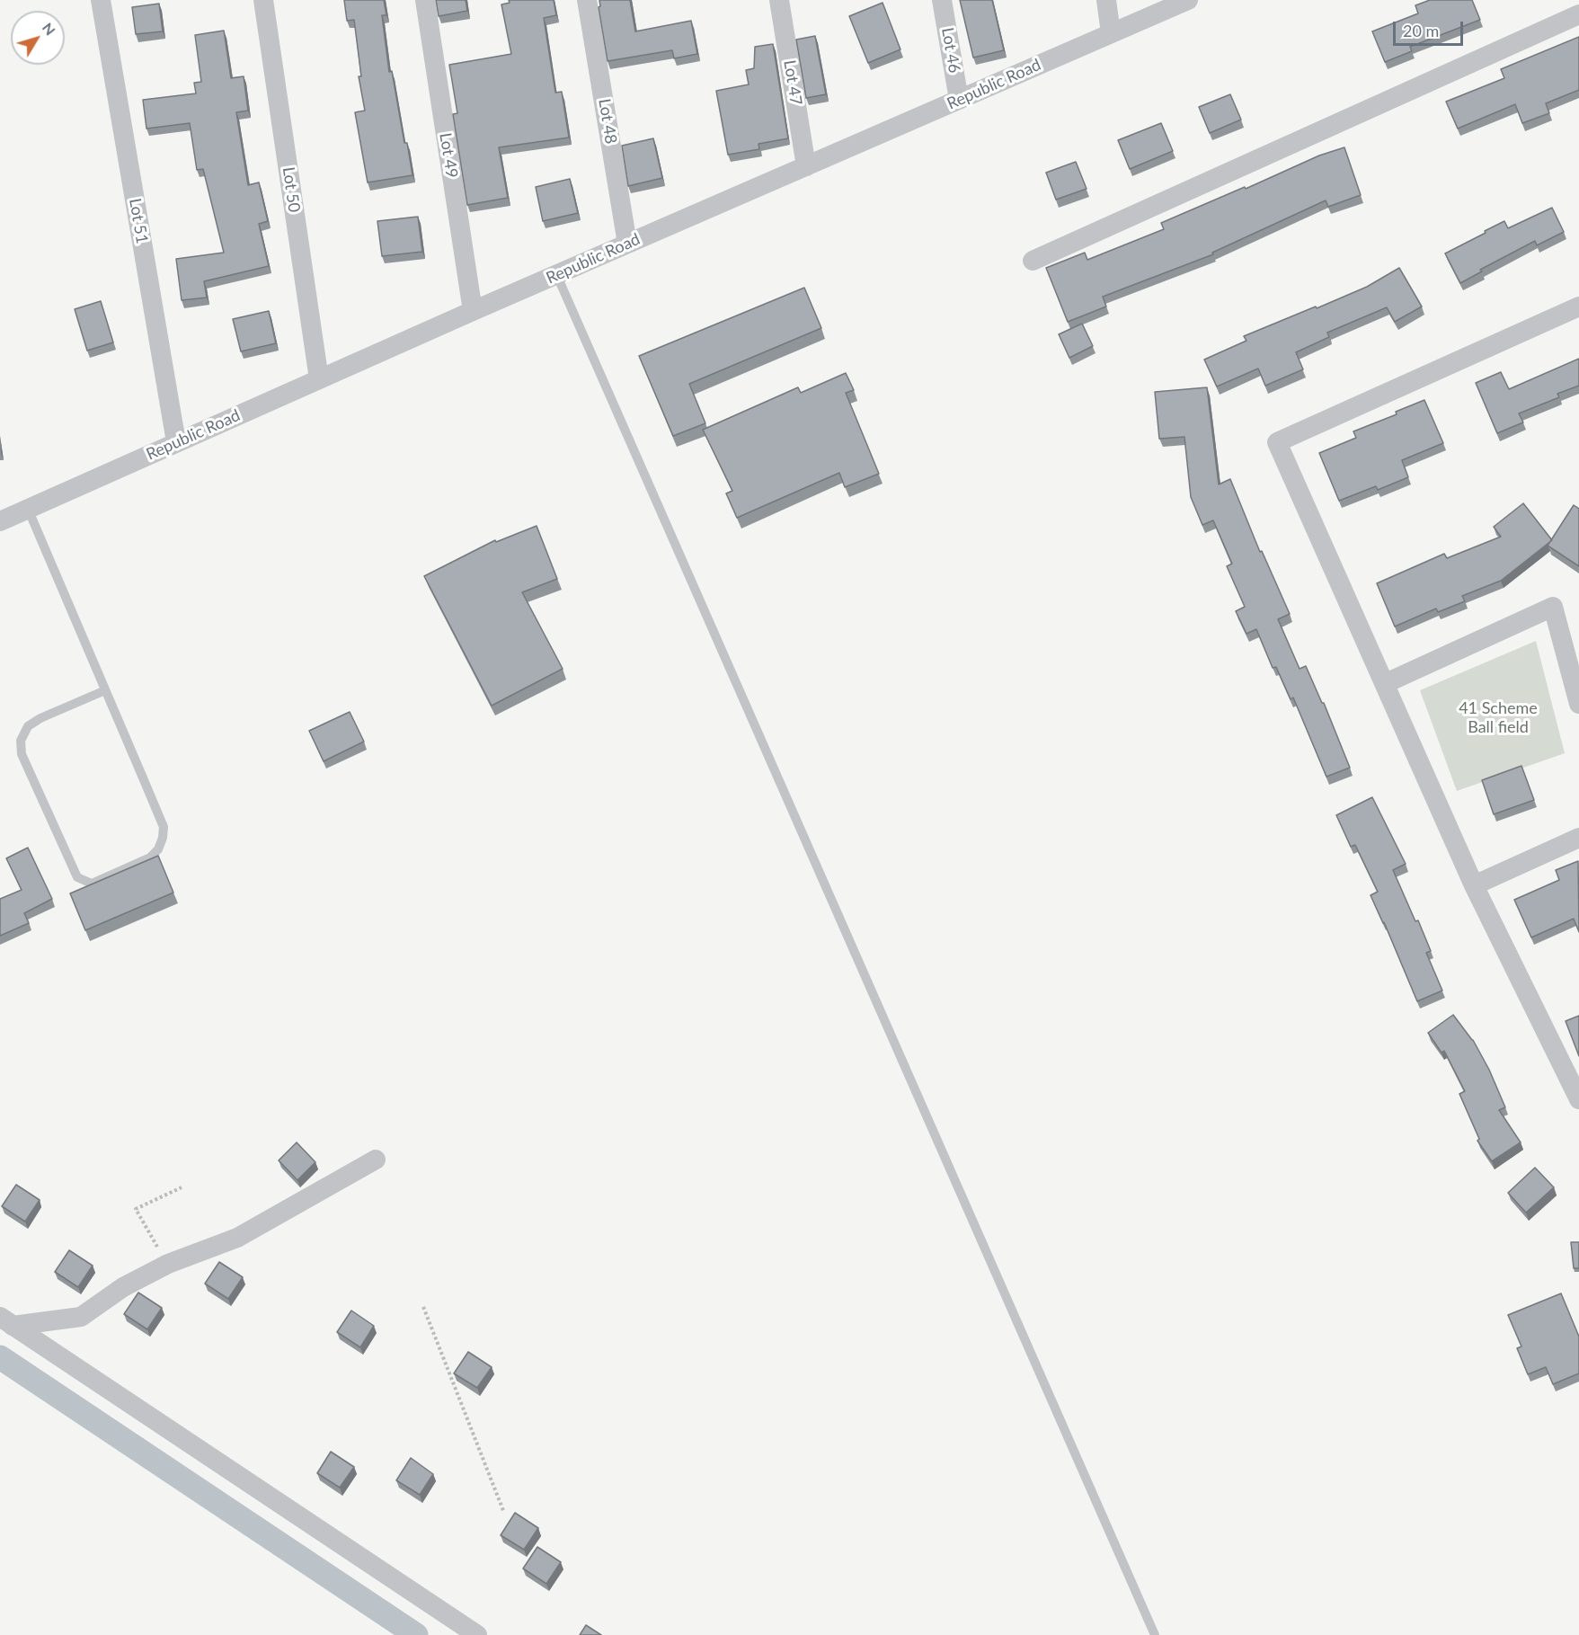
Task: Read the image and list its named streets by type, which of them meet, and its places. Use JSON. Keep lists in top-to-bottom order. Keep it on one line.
{"streets":{"street":["Lot 46","Lot 47","Republic Road","Lot 48","Lot 49","Lot 50","Lot 51"]},"crossings":[["Lot 46","Republic Road"],["Lot 47","Republic Road"],["Republic Road","Lot 48"],["Republic Road","Lot 49"],["Republic Road","Lot 50"],["Republic Road","Lot 51"]],"parks":["41 Scheme Ball field"],"scale_bar":"20 m","north":"top right"}
